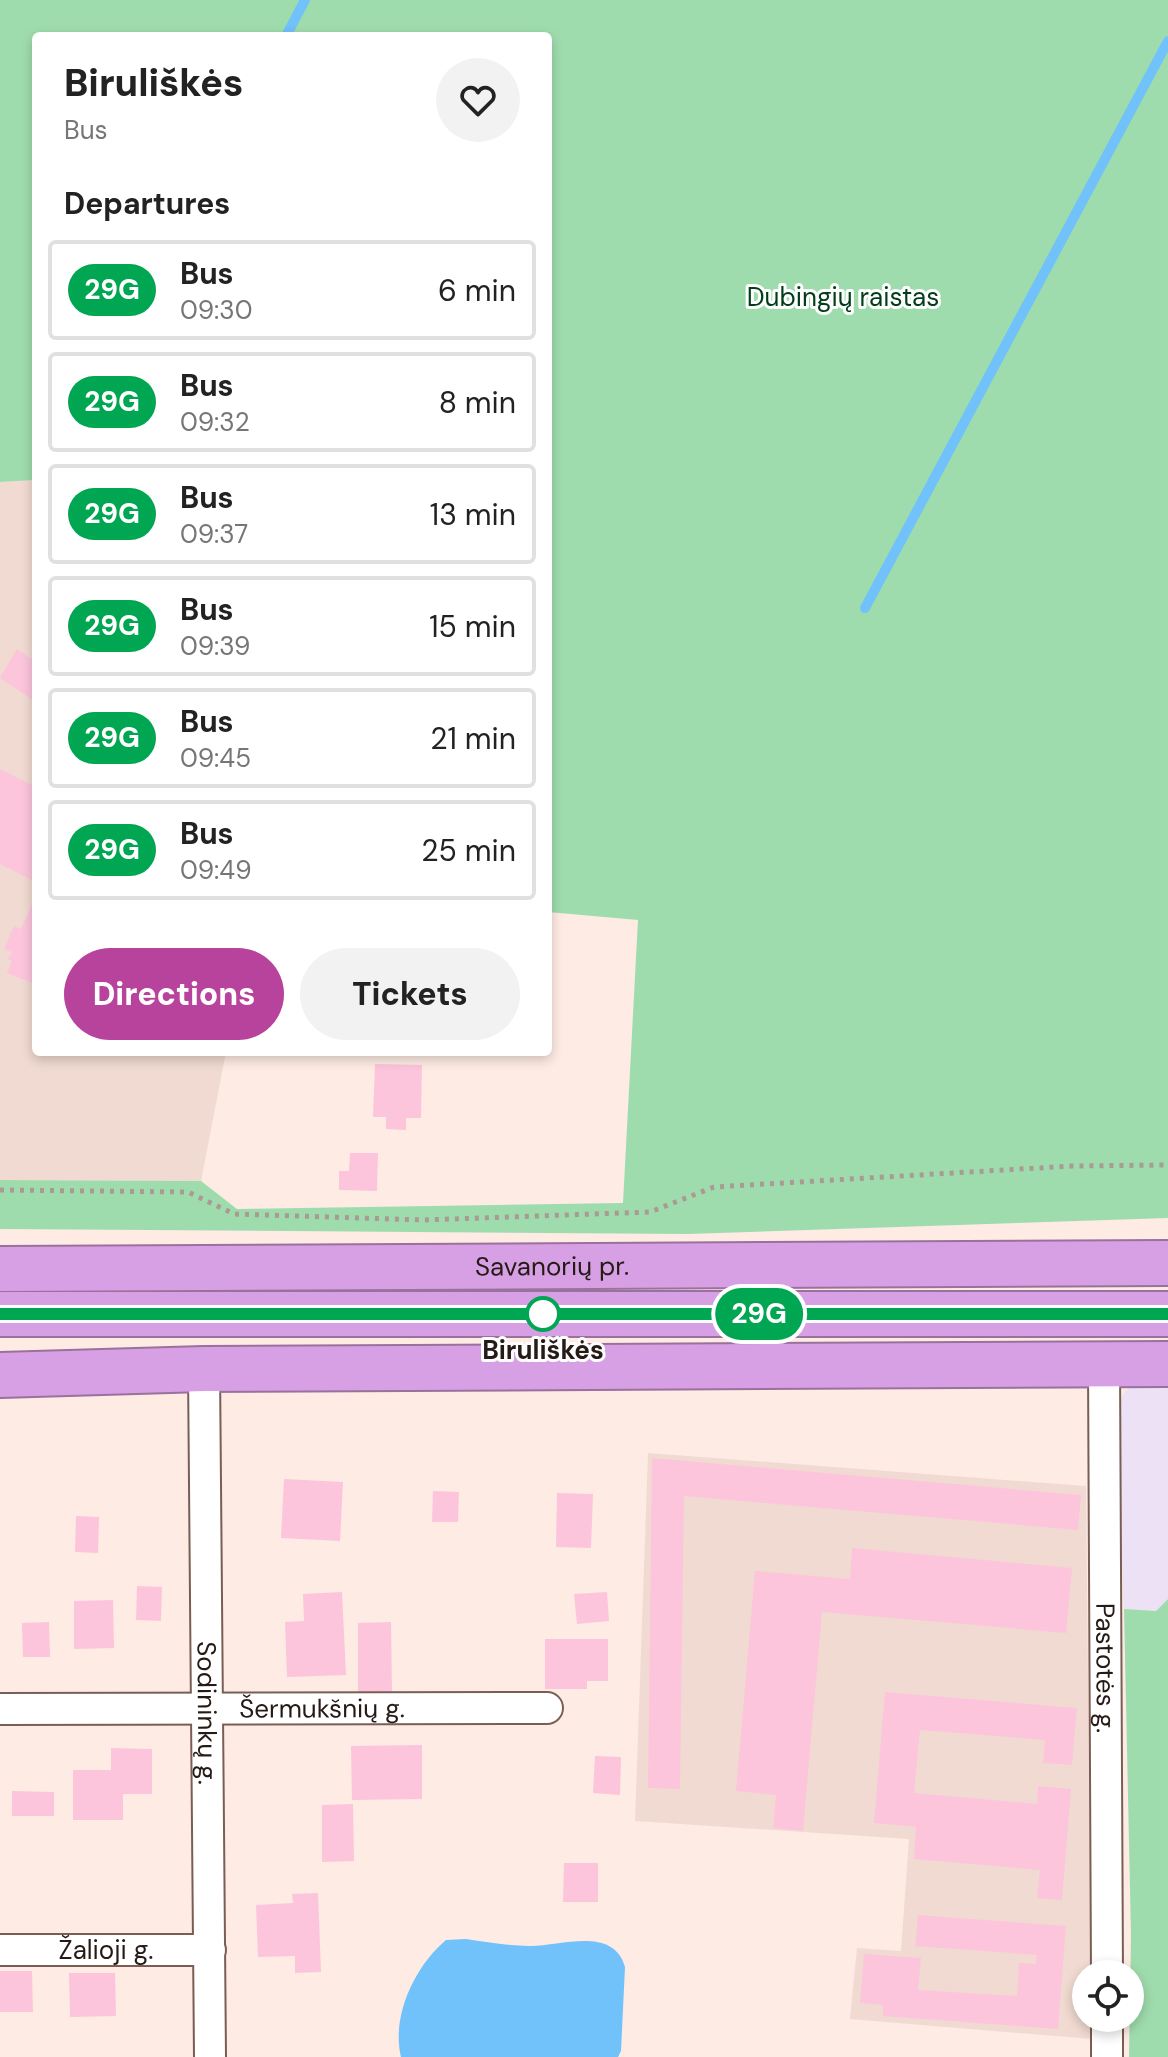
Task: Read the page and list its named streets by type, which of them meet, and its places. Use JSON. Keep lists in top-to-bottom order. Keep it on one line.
{"streets":{"highway":["Savanorių pr."],"street":["Pastotės g.","Šermukšnių g.","Sodininkų g.","Žalioji g."]},"crossings":[["Šermukšnių g.","Sodininkų g."],["Sodininkų g.","Žalioji g."]],"parks":["Dubingių raistas"],"places":["Biruliškės"],"lines":["bus line 29G"],"page":{"on_map":"29G","heading":[["Biruliškės","Bus"],"Departures"],"list":[{"mark":"29G","name":"Bus","note":"09:30","value":"6 min"},{"mark":"29G","name":"Bus","note":"09:32","value":"8 min"},{"mark":"29G","name":"Bus","note":"09:37","value":"13 min"},{"mark":"29G","name":"Bus","note":"09:39","value":"15 min"},{"mark":"29G","name":"Bus","note":"09:45","value":"21 min"},{"mark":"29G","name":"Bus","note":"09:49","value":"25 min"}],"buttons":["Directions","Tickets"]}}
